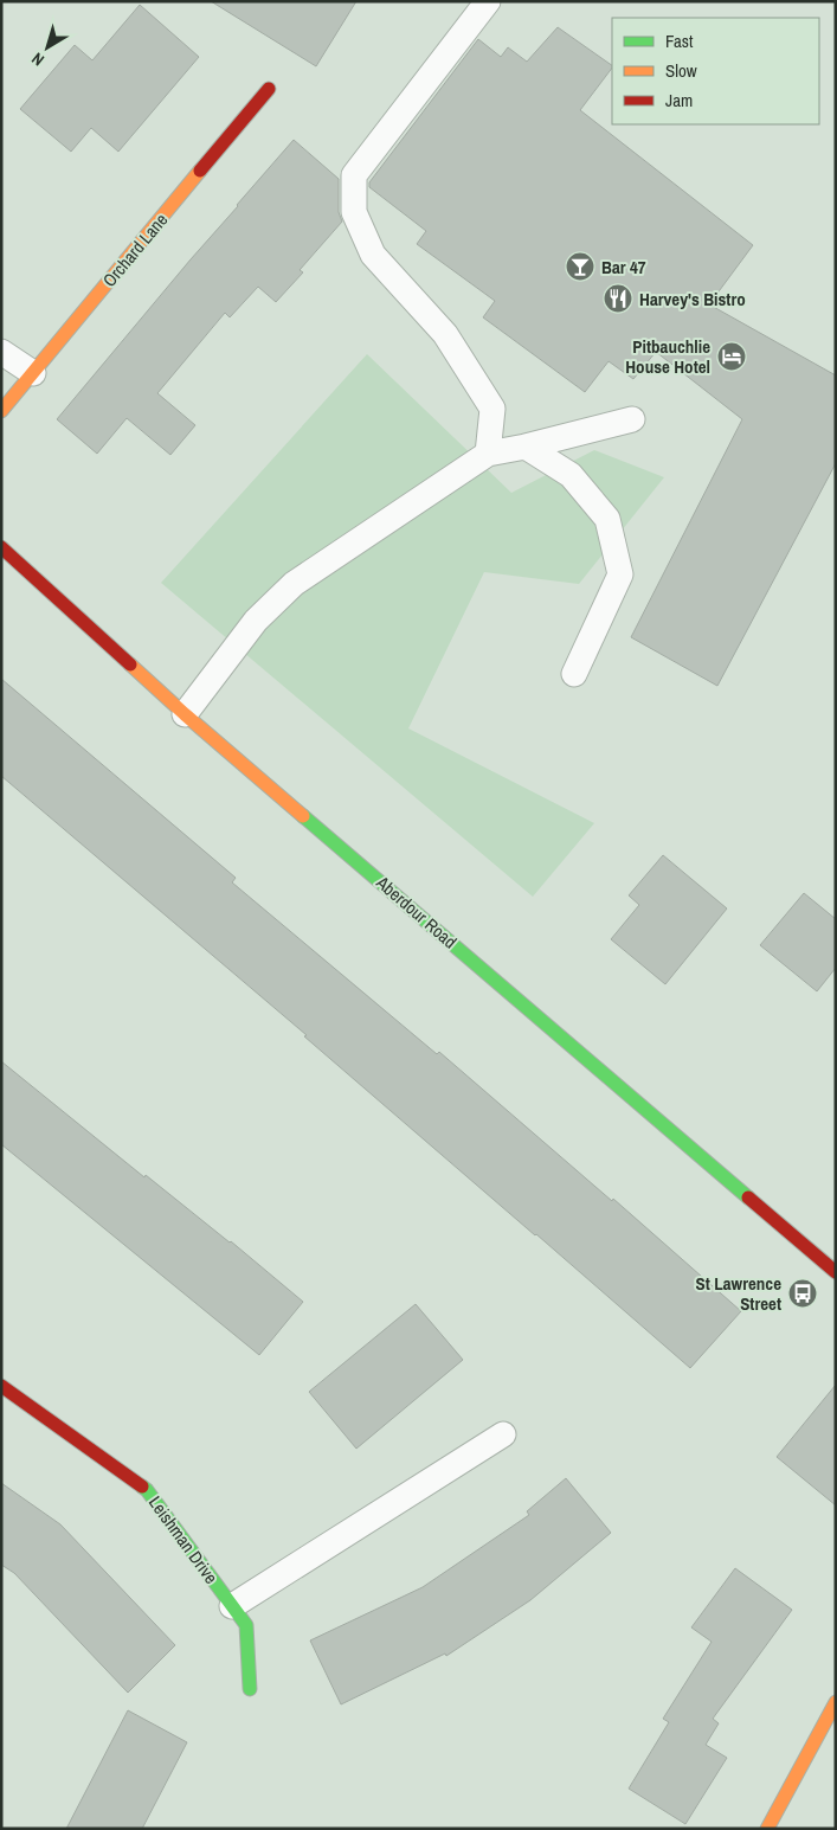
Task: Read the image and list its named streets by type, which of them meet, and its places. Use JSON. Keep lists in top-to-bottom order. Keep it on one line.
{"streets":{"main road":["Orchard Lane","Aberdour Road","Leishman Drive"]},"places":{"bar":["Bar 47"],"restaurant":["Harvey's Bistro"],"hotel":["Pitbauchlie House Hotel"],"bus stop":["St Lawrence Street"]},"legend":["Fast","Slow","Jam"],"north":"bottom left"}
